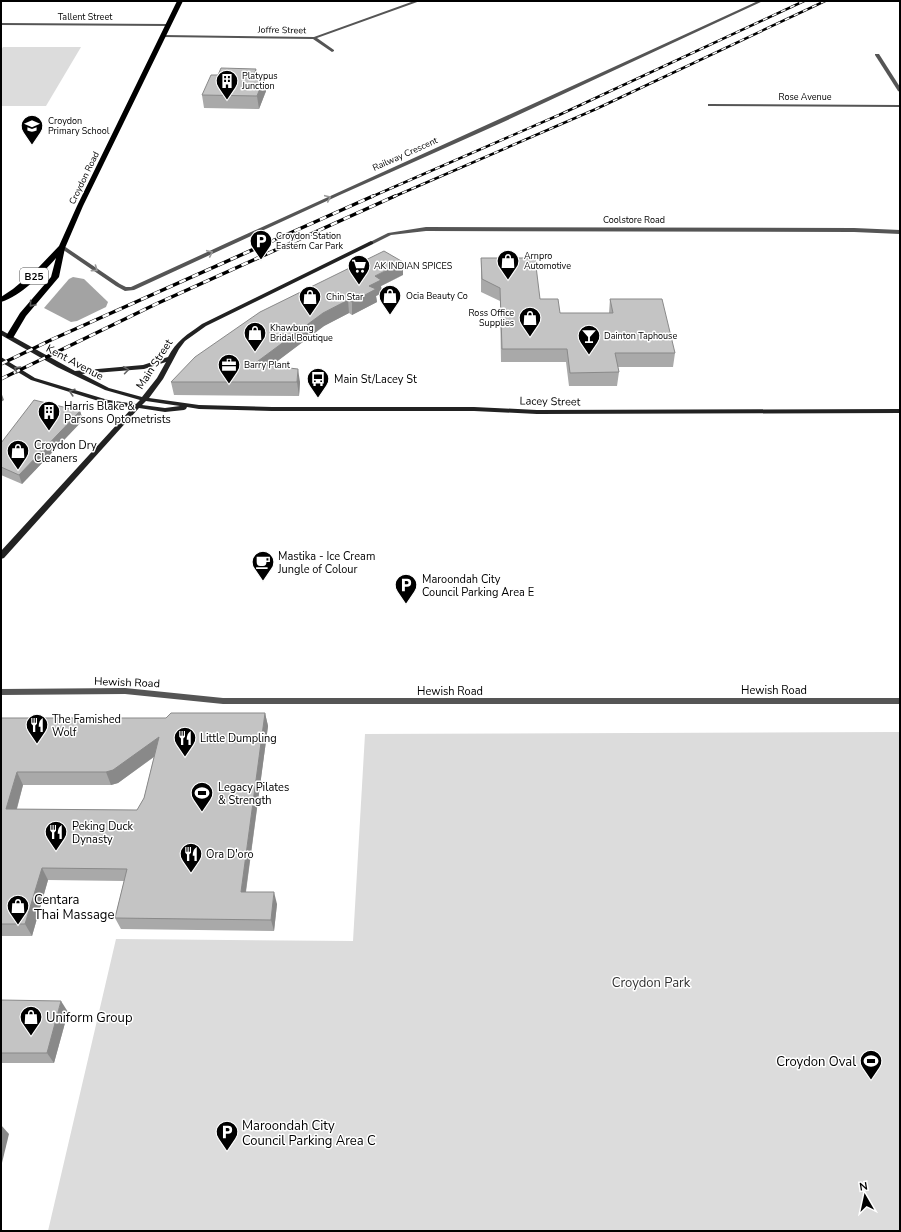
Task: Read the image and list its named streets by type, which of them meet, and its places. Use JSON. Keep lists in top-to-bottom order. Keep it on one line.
{"streets":{"main road":["Croydon Road","B25"],"street":["Tallent Street","Joffre Street","Rose Avenue","Railway Crescent","Coolstore Road","Kent Avenue","Main Street","Lacey Street","Hewish Road"]},"crossings":[["Tallent Street","Croydon Road"],["Joffre Street","Croydon Road"],["Railway Crescent","Croydon Road"],["Coolstore Road","Main Street"],["Kent Avenue","Main Street"],["Kent Avenue","Lacey Street"],["Main Street","Lacey Street"]],"one_way":["Railway Crescent"],"parks":["Croydon Park"],"places":{"building":["Platypus Junction","Harris Blake & Parsons Optometrists"],"school or university":["Croydon Primary School"],"parking":["Croydon Station Eastern Car Park","Maroondah City Council Parking Area E","Maroondah City Council Parking Area C"],"shop":["Arnpro Automotive","Ocia Beauty Co","Chin Star","Ross Office Supplies","Khawbung Bridal Boutique","Croydon Dry Cleaners","Centara Thai Massage","Uniform Group"],"supermarket":["AK INDIAN SPICES"],"bar":["Dainton Taphouse"],"office":["Barry Plant"],"bus stop":["Main St/Lacey St"],"cafe":["Mastika - Ice Cream Jungle of Colour"],"restaurant":["The Famished Wolf","Little Dumpling","Peking Duck Dynasty","Ora D'oro"],"sports":["Legacy Pilates & Strength","Croydon Oval"]},"north":"top"}
